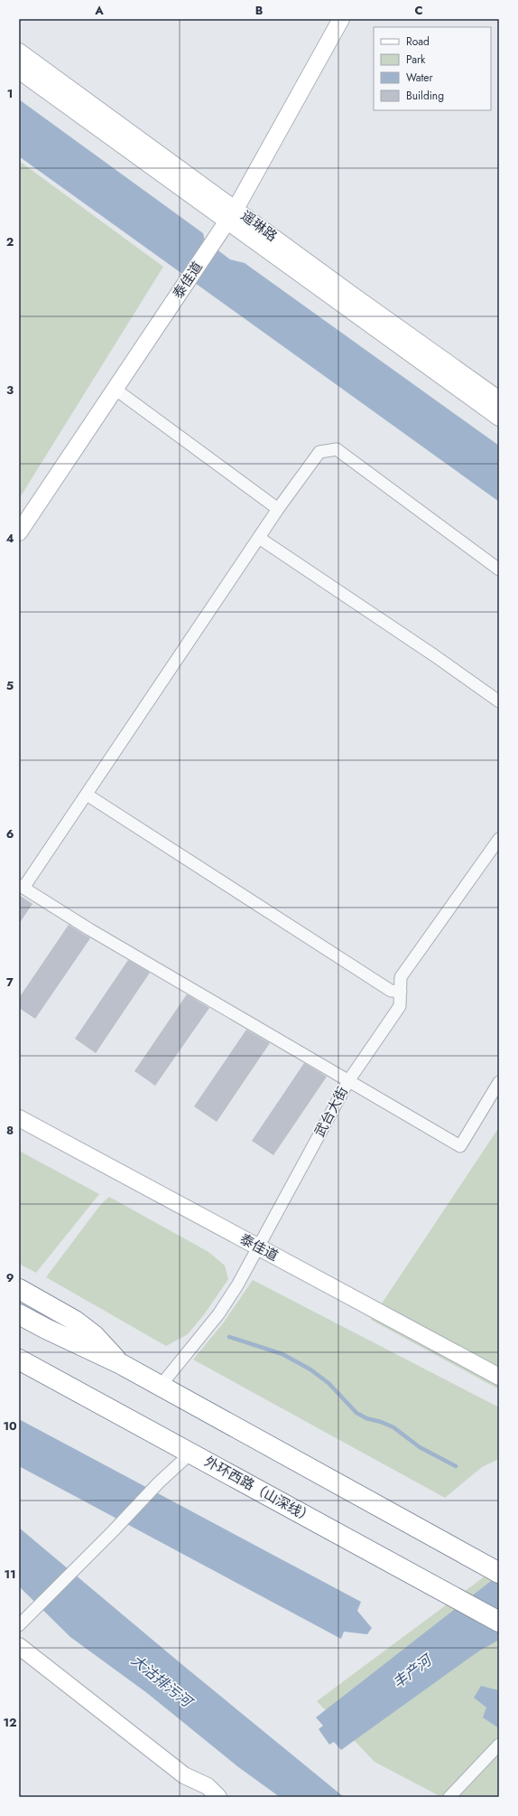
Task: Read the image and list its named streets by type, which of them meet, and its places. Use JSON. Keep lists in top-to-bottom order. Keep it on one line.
{"streets":{"highway":["外环西路（山深线）"],"street":["遥琳路","泰佳道","武台大街"]},"crossings":[["遥琳路","泰佳道"],["泰佳道","武台大街"]],"water":["丰产河","大沽排污河"],"legend":["Road","Park","Water","Building"],"grid":{"columns":["A","B","C"],"rows":["1","2","3","4","5","6","7","8","9","10","11","12"]}}
